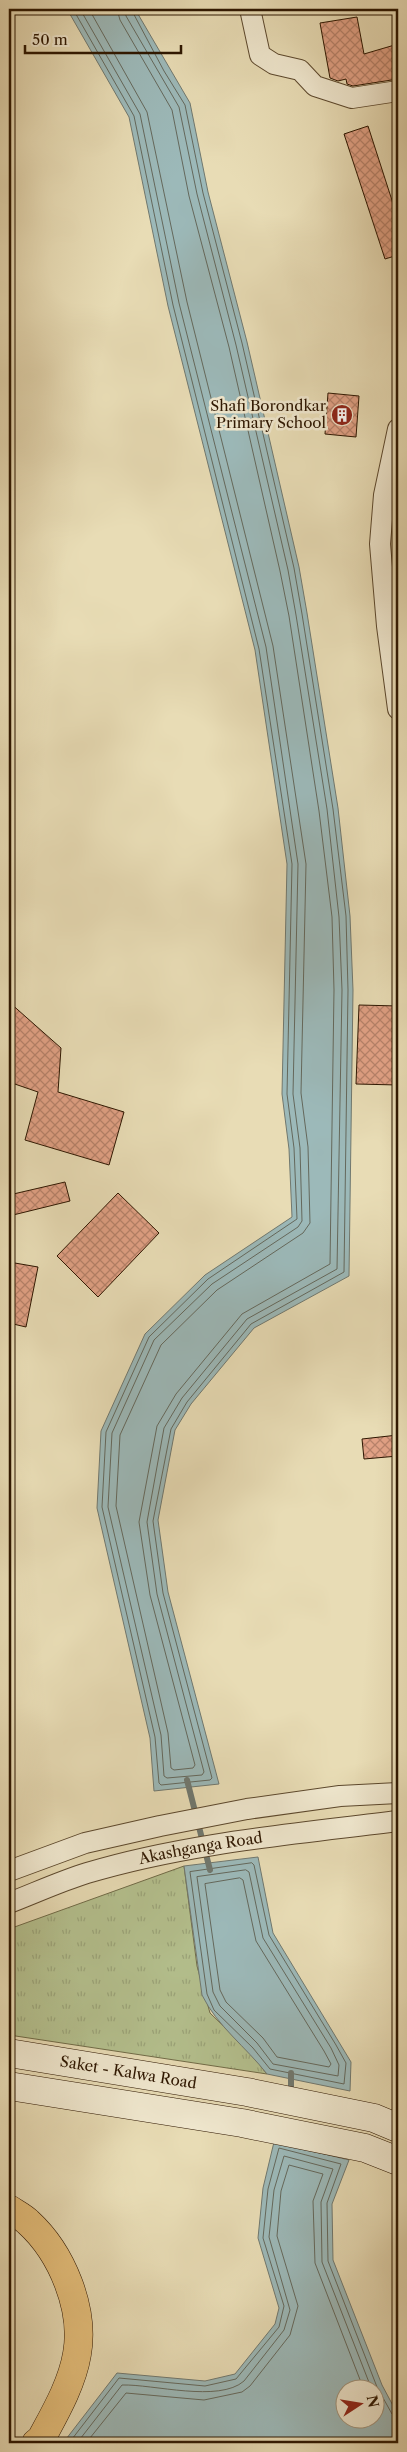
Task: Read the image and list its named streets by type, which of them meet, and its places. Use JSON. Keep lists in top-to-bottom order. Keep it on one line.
{"streets":{"main road":["Saket - Kalwa Road"],"street":["Akashganga Road"]},"places":{"building":["Shafi Borondkar Primary School"]},"scale_bar":"50 m","north":"right"}
